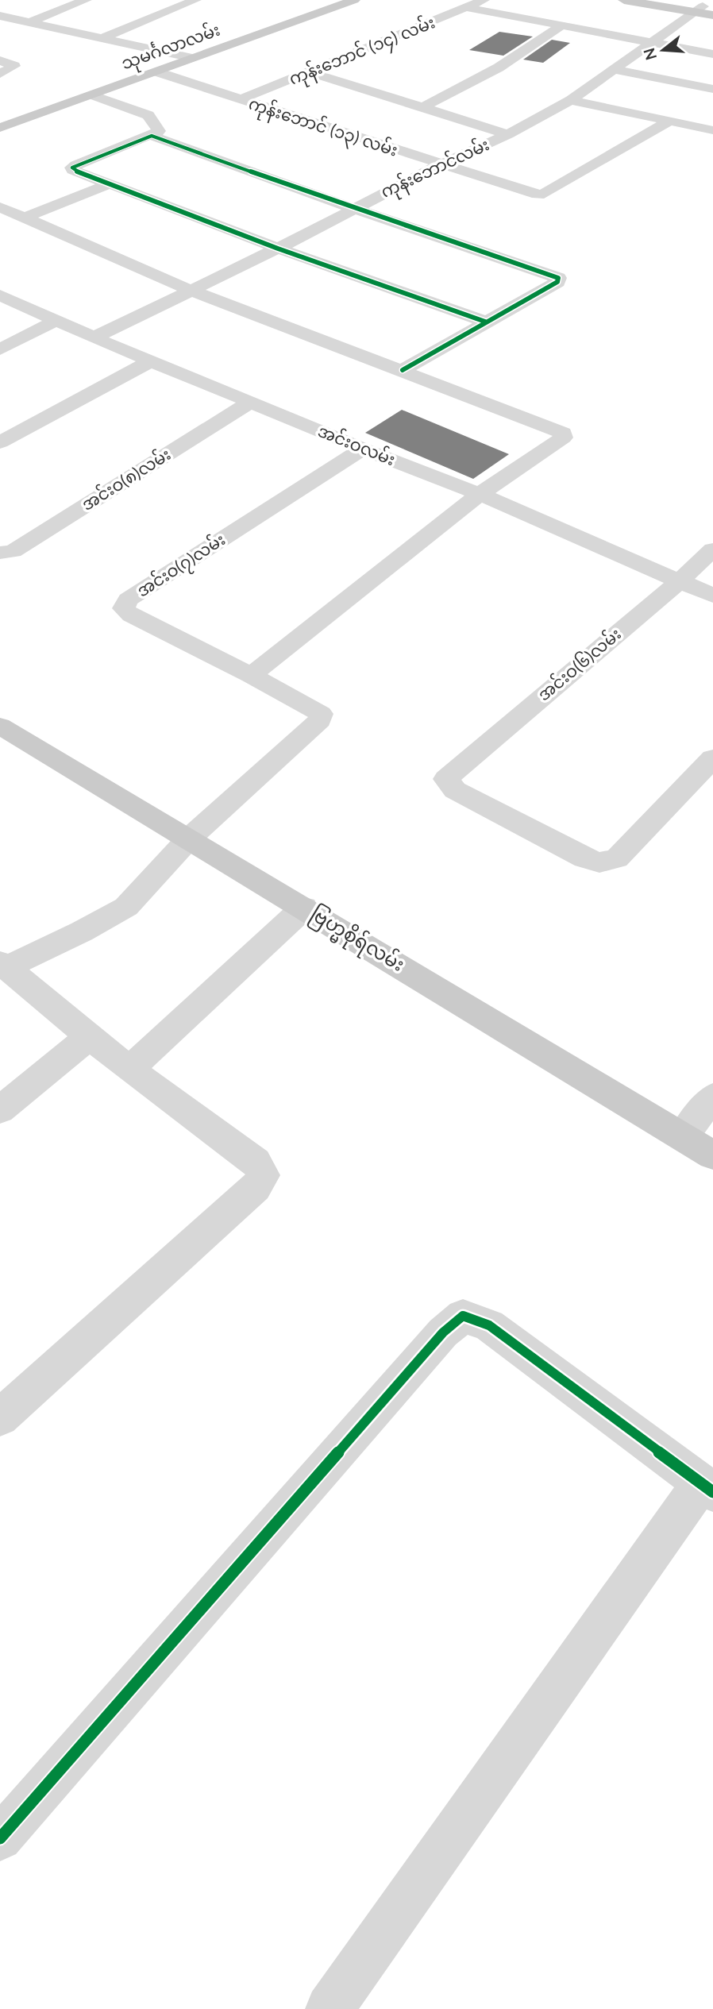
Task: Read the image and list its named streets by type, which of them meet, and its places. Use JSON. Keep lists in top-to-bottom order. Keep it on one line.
{"streets":{"main road":["သုမင်္ဂလာလမ်း","ဗြဟ္မစိုရ်လမ်း"],"street":["ကုန်းဘောင် (၁၄) လမ်း","ကုန်းဘောင် (၁၃) လမ်း","ကုန်းဘောင်လမ်း","အင်းဝလမ်း","အင်းဝ(၈)လမ်း","အင်းဝ(၇)လမ်း","အင်းဝ(၆)လမ်း"]},"crossings":[["သုမင်္ဂလာလမ်း","ကုန်းဘောင် (၁၃) လမ်း"],["ကုန်းဘောင် (၁၄) လမ်း","ကုန်းဘောင် (၁၃) လမ်း"],["ကုန်းဘောင် (၁၃) လမ်း","ကုန်းဘောင်လမ်း"],["ကုန်းဘောင်လမ်း","အင်းဝလမ်း"],["အင်းဝလမ်း","အင်းဝ(၈)လမ်း"],["အင်းဝလမ်း","အင်းဝ(၇)လမ်း"],["အင်းဝလမ်း","အင်းဝ(၆)လမ်း"],["အင်းဝ(၇)လမ်း","ဗြဟ္မစိုရ်လမ်း"]],"north":"left"}
